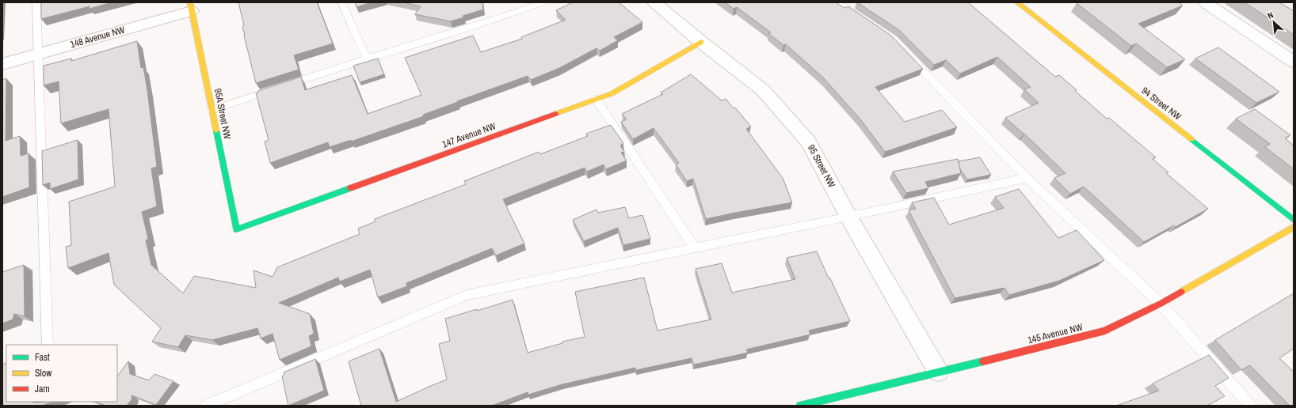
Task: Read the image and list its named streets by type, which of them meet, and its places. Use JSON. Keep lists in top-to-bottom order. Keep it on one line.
{"streets":{"street":["148 Avenue NW","94 Street NW","95A Street NW","147 Avenue NW","95 Street NW","145 Avenue NW"]},"crossings":[["148 Avenue NW","95A Street NW"],["95A Street NW","147 Avenue NW"],["147 Avenue NW","95 Street NW"],["95 Street NW","145 Avenue NW"]],"legend":["Fast","Slow","Jam"],"north":"top left"}
